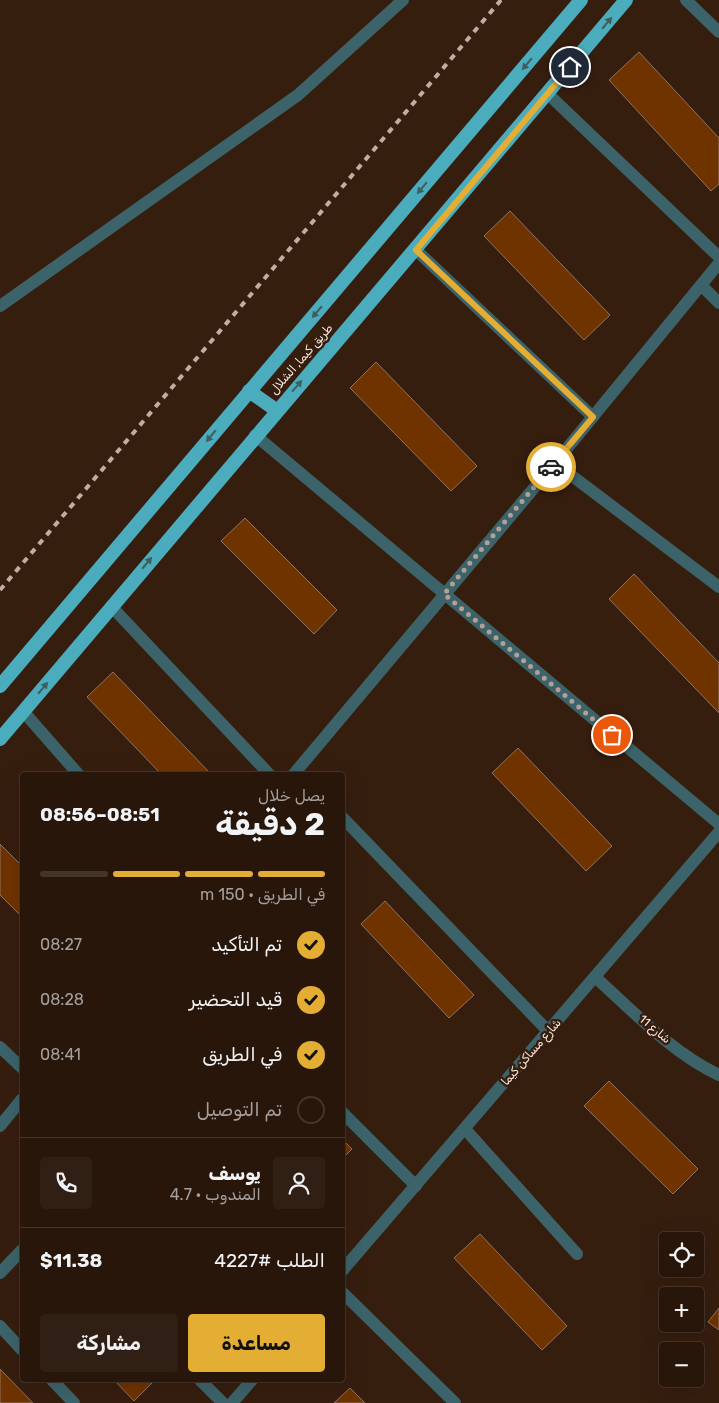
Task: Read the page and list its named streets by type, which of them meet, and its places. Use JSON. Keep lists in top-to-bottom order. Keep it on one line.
{"streets":{"highway":["طريق كيما, الشلال"],"street":["شارع 11","شارع مساكن كيما"]},"crossings":[["شارع 11","شارع مساكن كيما"]],"page":{"heading":["2 دقيقة","يصل خلال","08:51–08:56"],"panel":["يوسف","المندوب · 4.7","الطلب #4227","$11.38"],"bar":"في الطريق · 150 m","list":[["تم التأكيد","08:27"],["قيد التحضير","08:28"],["في الطريق","08:41"],"تم التوصيل"],"map_buttons":["+","−"],"buttons":["مساعدة","مشاركة"]}}
